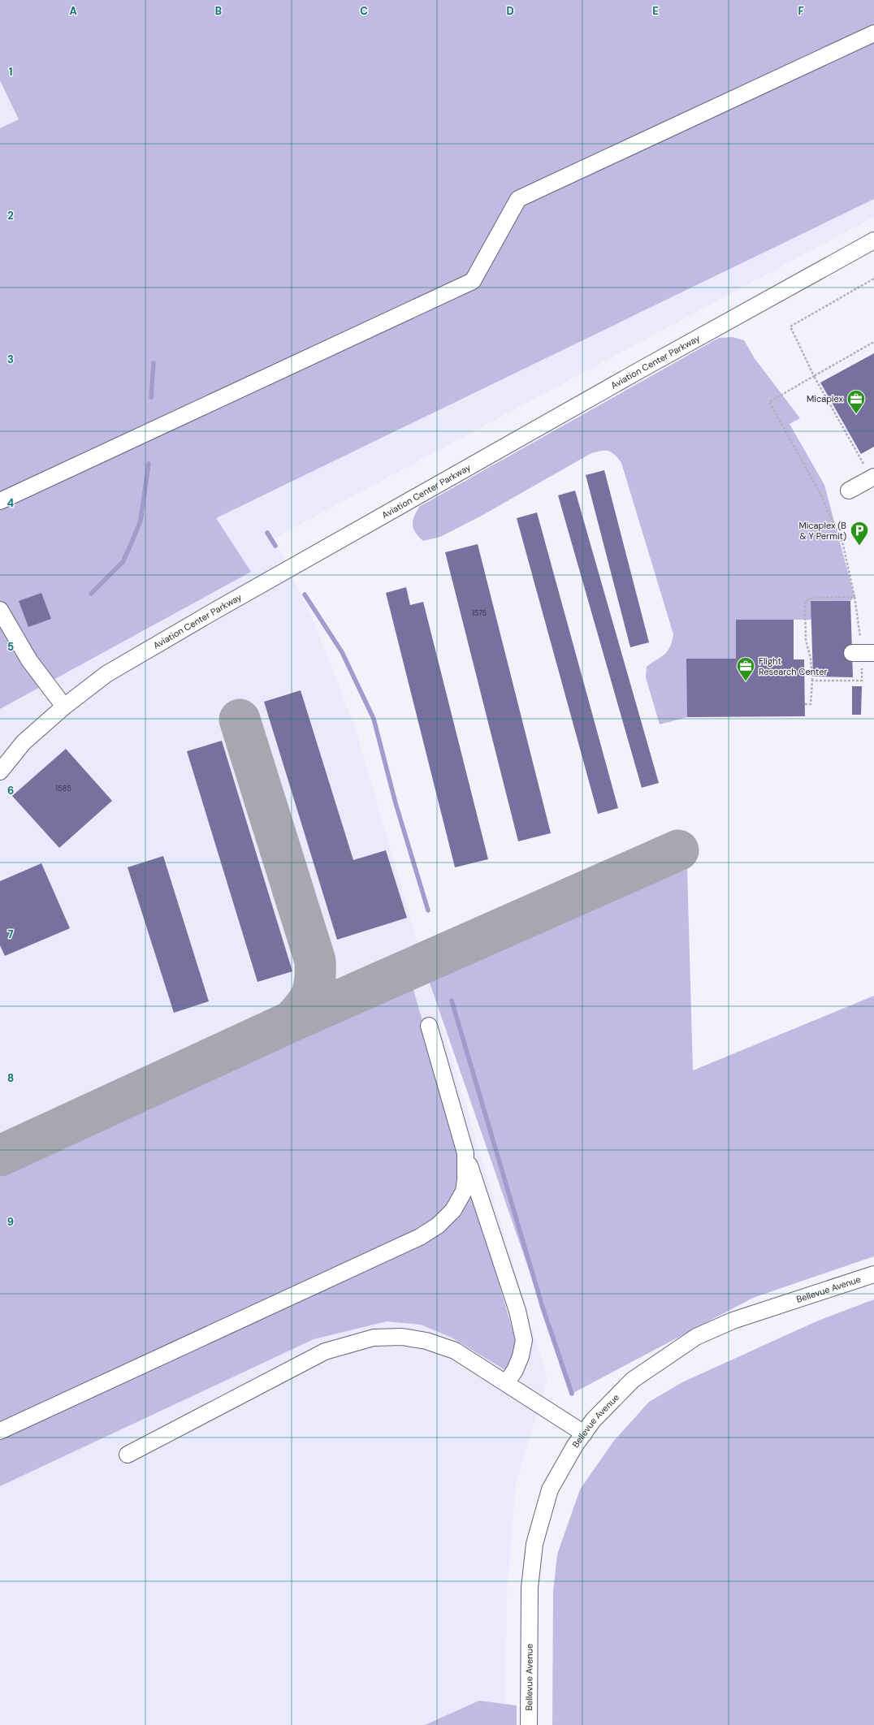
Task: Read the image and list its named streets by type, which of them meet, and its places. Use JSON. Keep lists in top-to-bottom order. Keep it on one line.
{"streets":{"street":["Aviation Center Parkway","Bellevue Avenue"]},"places":{"office":["Micaplex","Flight Research Center"],"parking":["Micaplex (B & Y Permit)"]},"house_numbers":["1575","1585"],"grid":{"columns":["A","B","C","D","E","F"],"rows":["1","2","3","4","5","6","7","8","9"]}}
